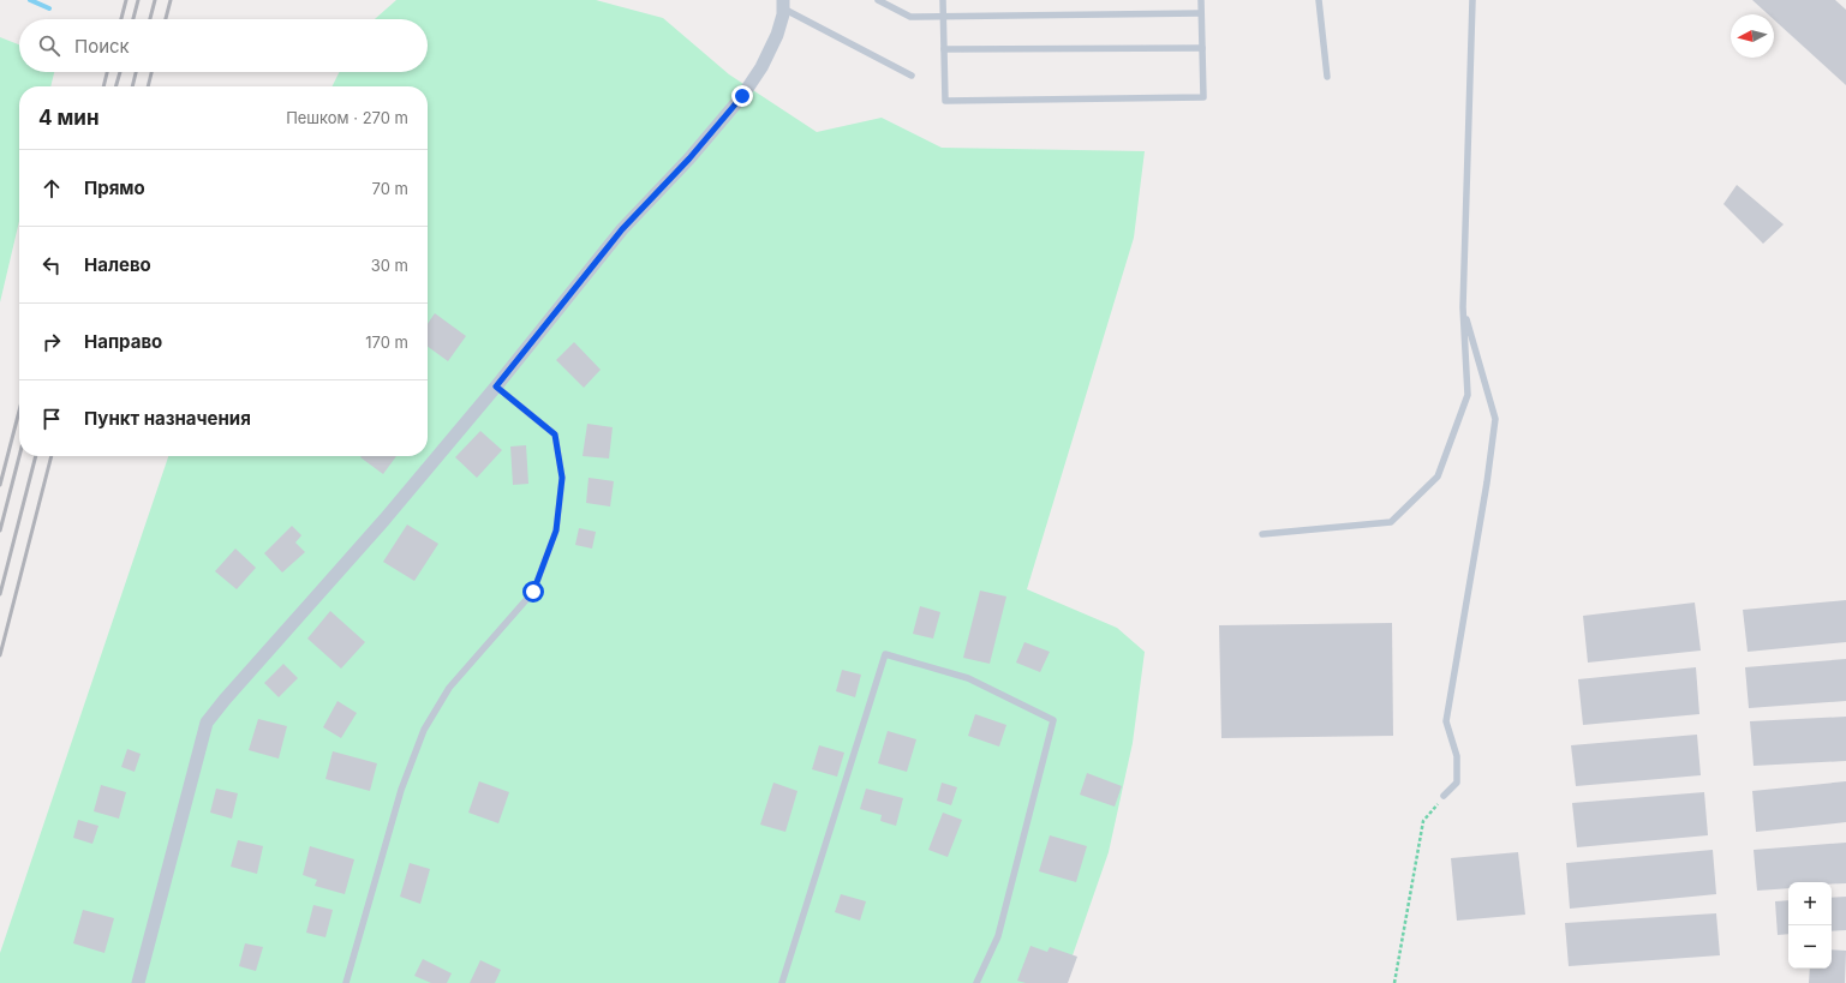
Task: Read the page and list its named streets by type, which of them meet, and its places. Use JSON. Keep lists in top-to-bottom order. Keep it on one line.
{"north":"left","page":{"search":"Поиск","heading":["4 мин","Пешком · 270 m"],"list":[["Прямо","70 m"],["Налево","30 m"],["Направо","170 m"],"Пункт назначения"],"map_buttons":["+","−"]}}
